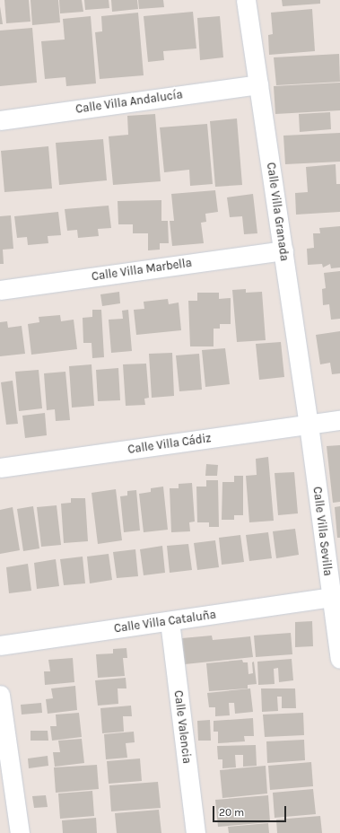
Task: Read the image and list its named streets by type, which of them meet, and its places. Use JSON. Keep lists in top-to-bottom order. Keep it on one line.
{"streets":{"street":["Calle Villa Andalucía","Calle Villa Granada","Calle Villa Marbella","Calle Villa Cádiz","Calle Villa Sevilla","Calle Villa Cataluña","Calle Valencia"]},"crossings":[["Calle Villa Andalucía","Calle Villa Granada"],["Calle Villa Granada","Calle Villa Marbella"],["Calle Villa Granada","Calle Villa Cádiz"],["Calle Villa Granada","Calle Villa Sevilla"],["Calle Villa Cádiz","Calle Villa Sevilla"],["Calle Villa Sevilla","Calle Villa Cataluña"],["Calle Villa Cataluña","Calle Valencia"]],"scale_bar":"20 m"}
